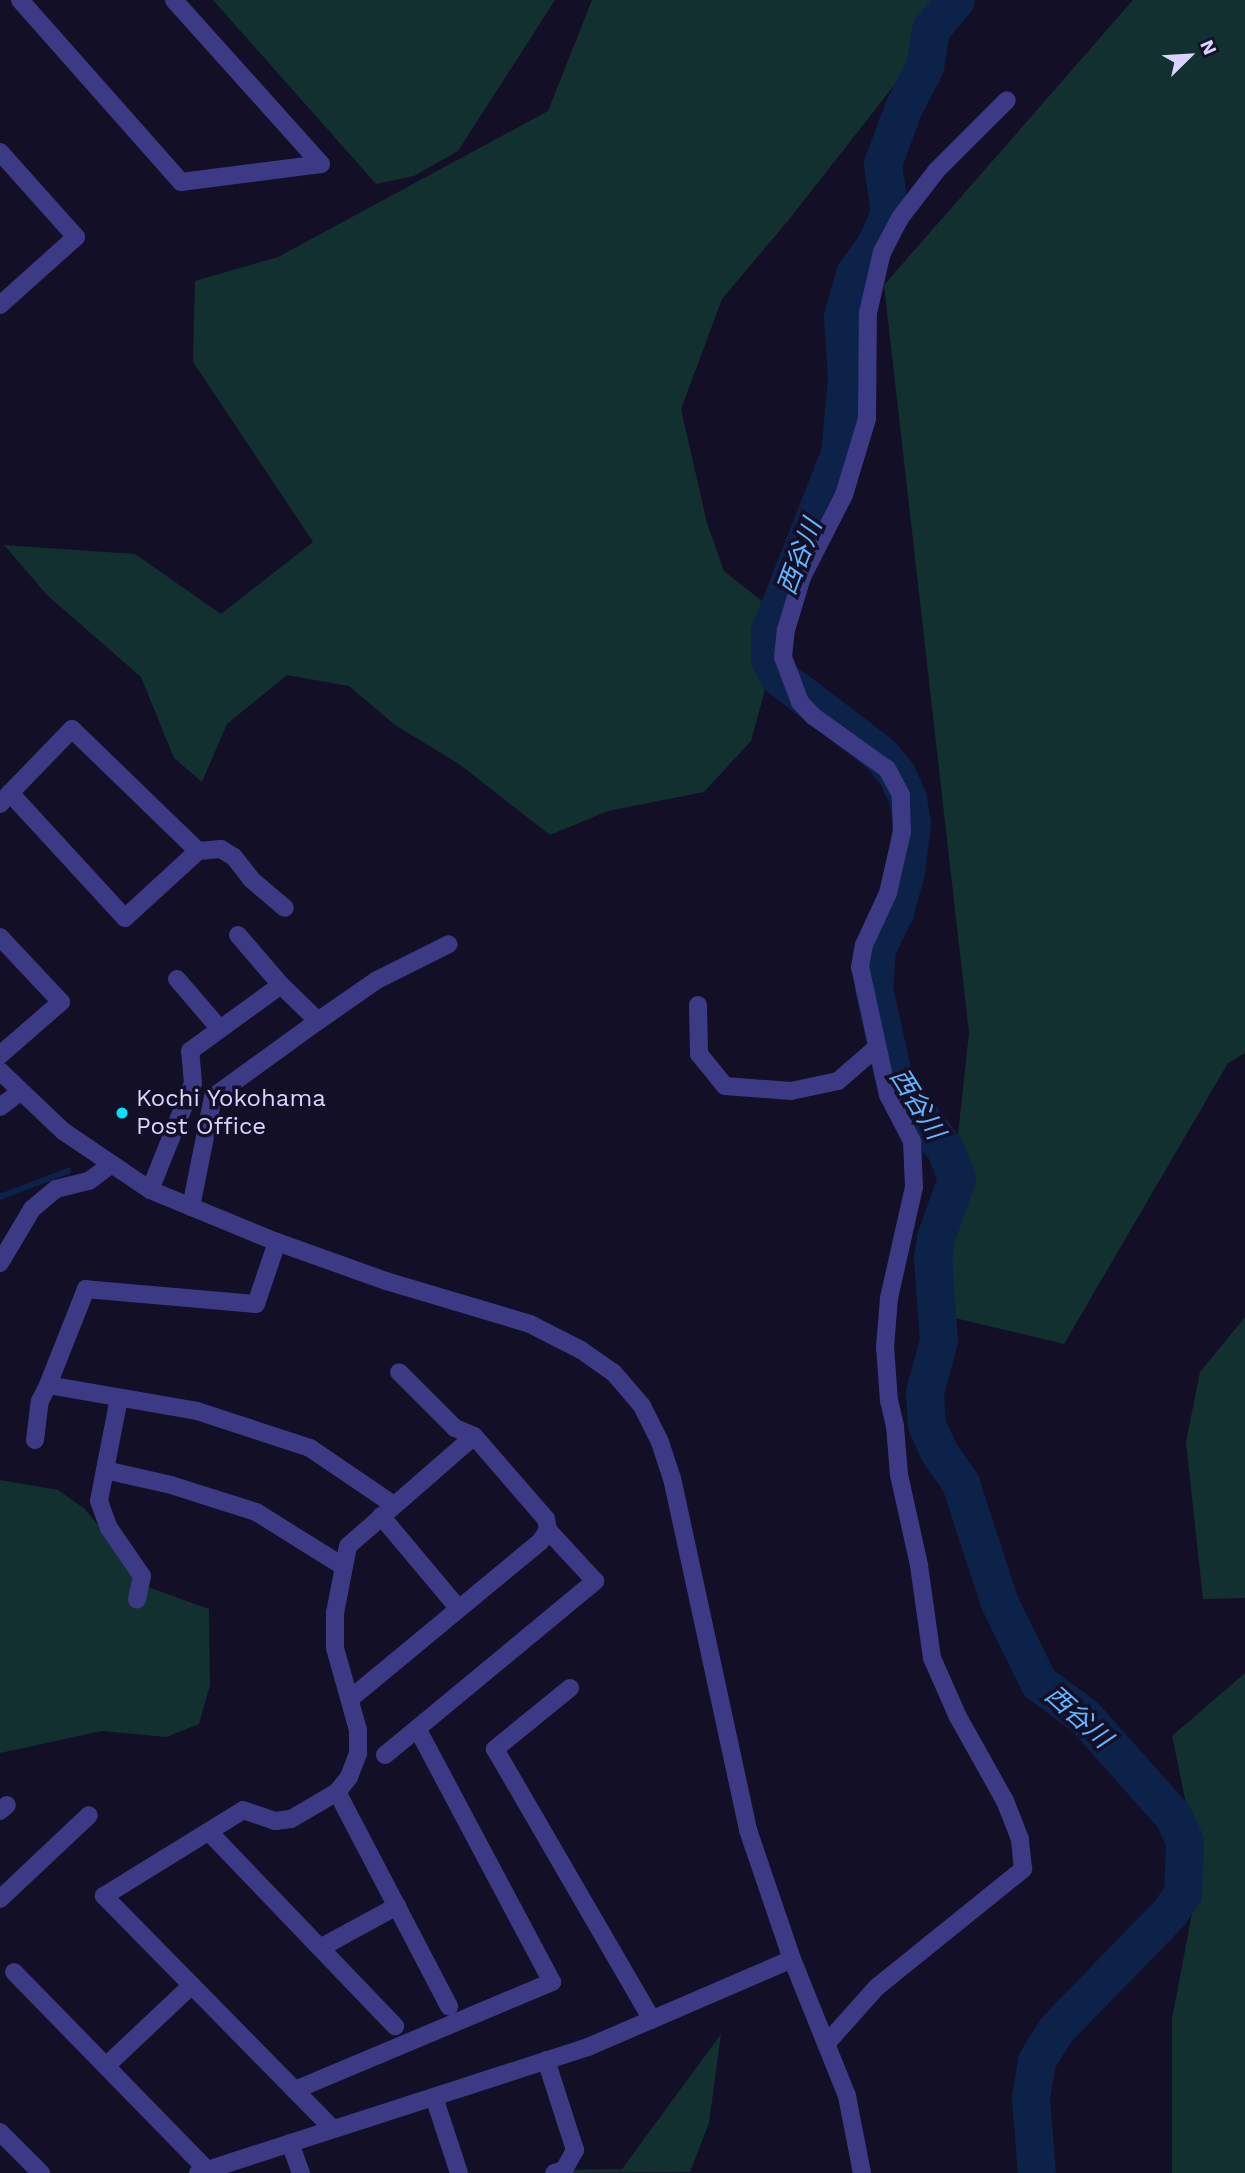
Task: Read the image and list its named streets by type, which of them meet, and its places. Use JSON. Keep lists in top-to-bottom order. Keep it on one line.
{"water":["西谷川"],"places":["Kochi Yokohama Post Office"],"north":"top right"}
